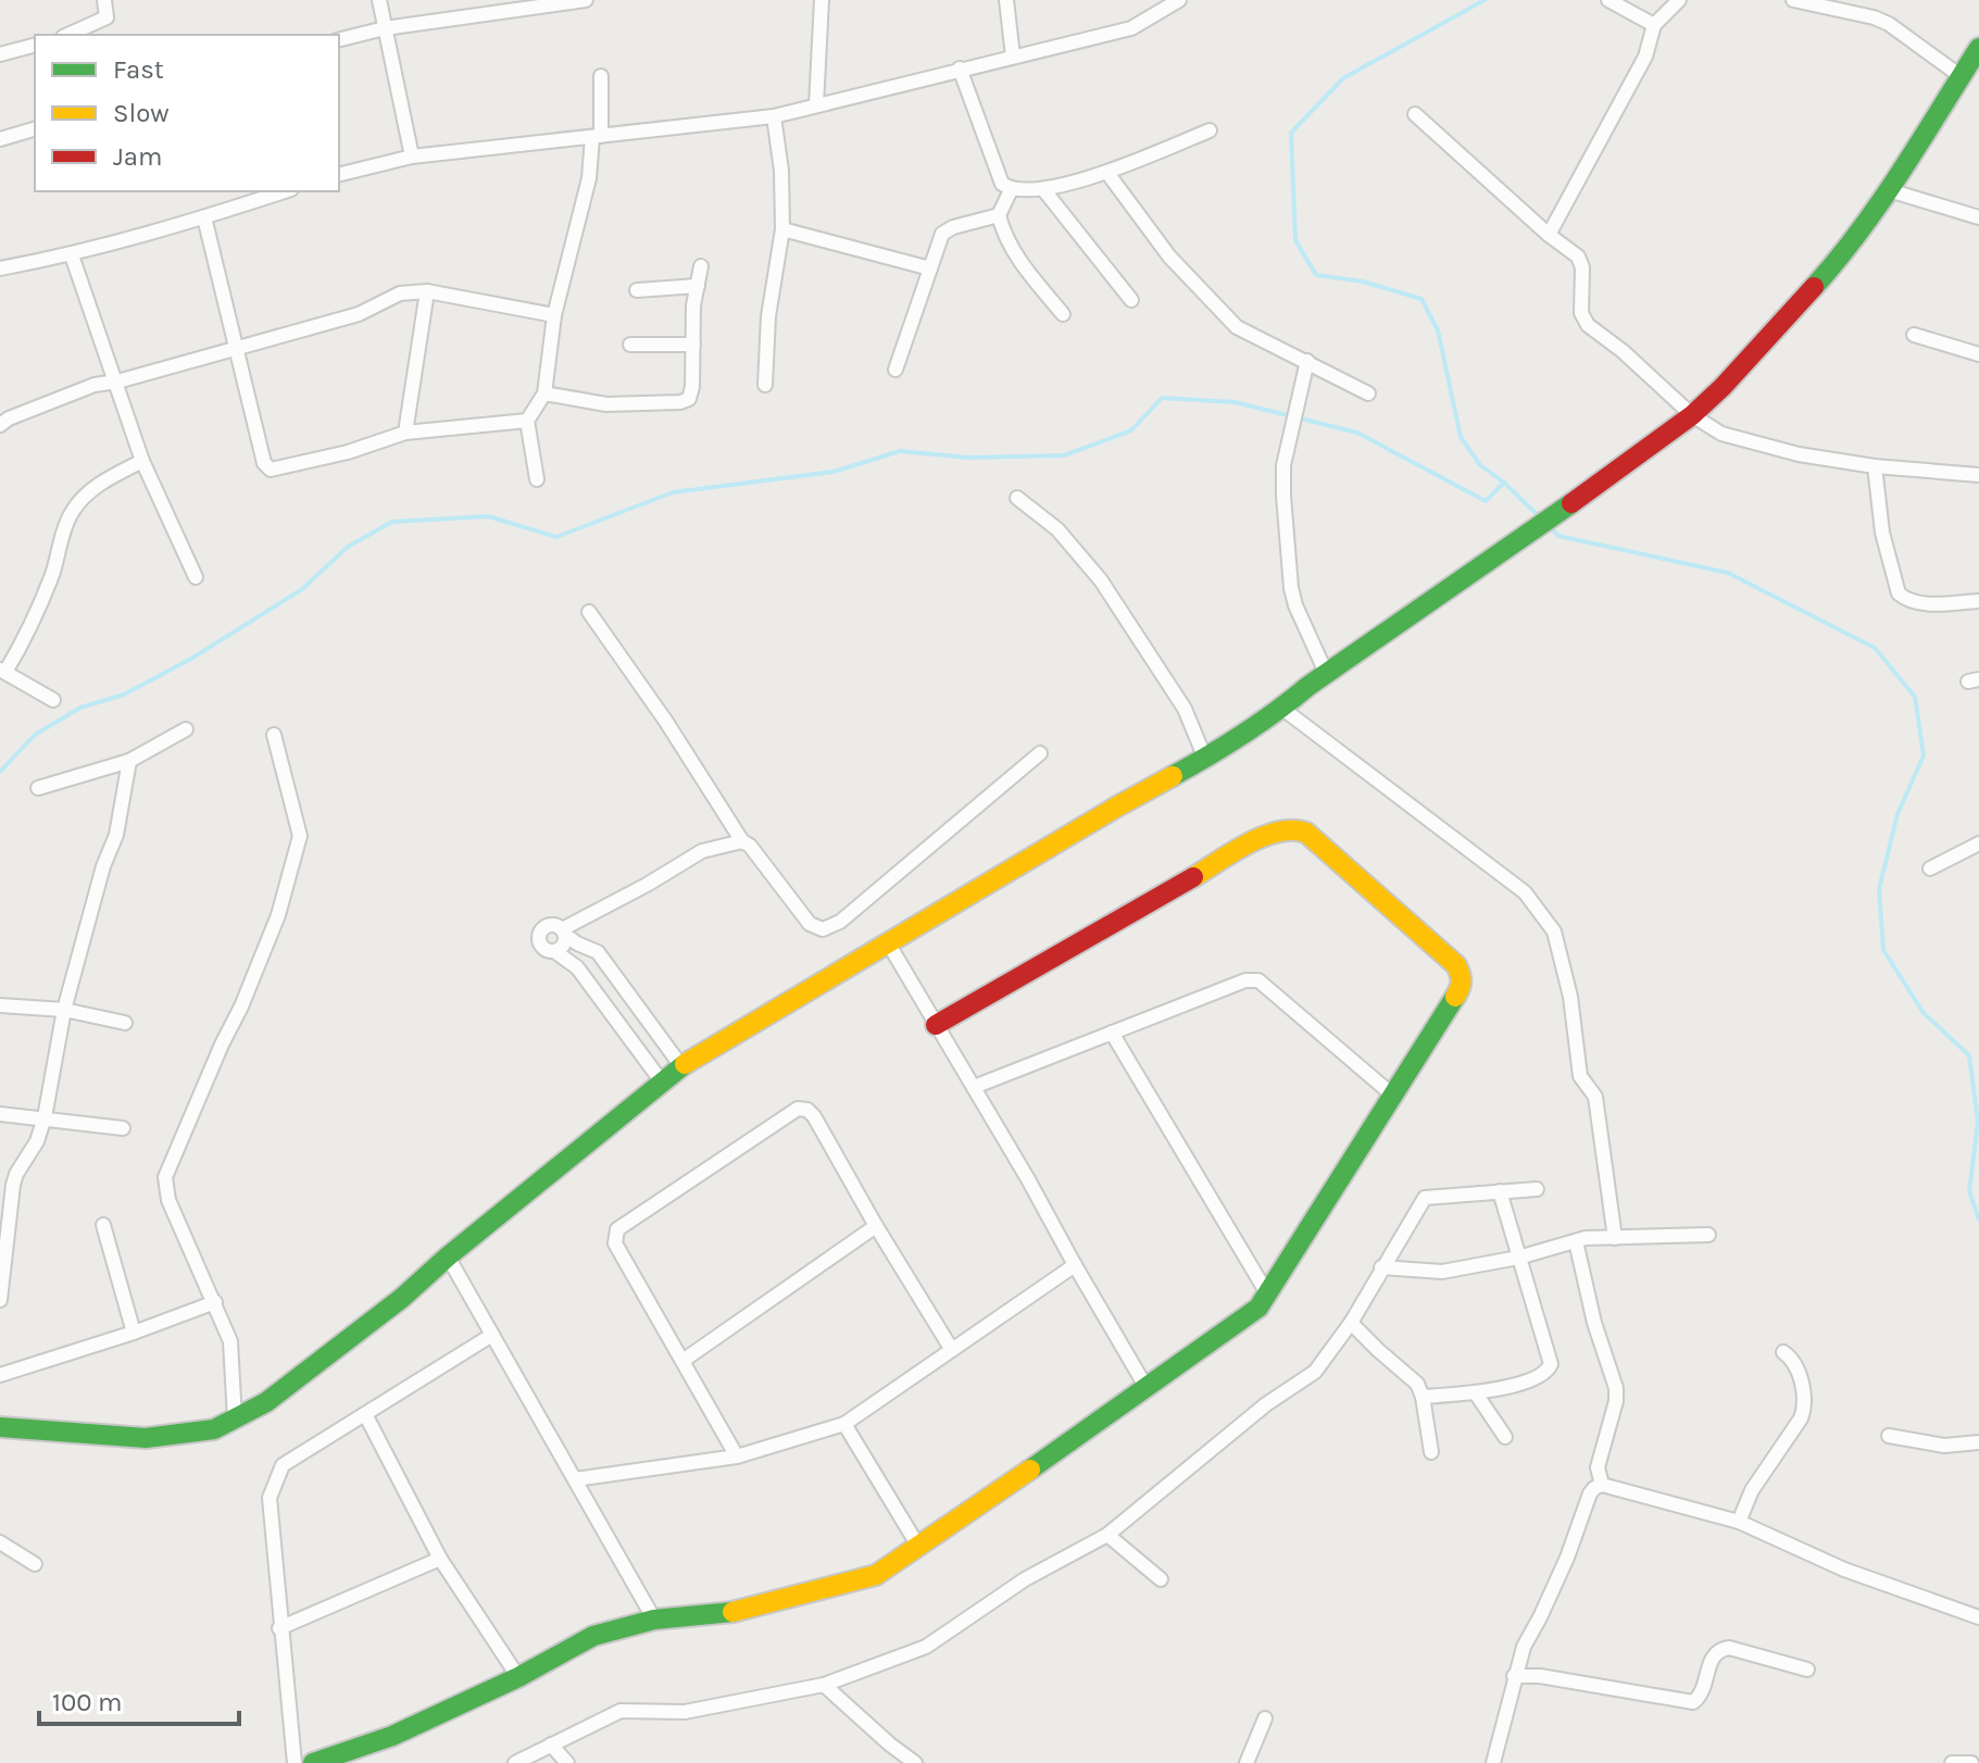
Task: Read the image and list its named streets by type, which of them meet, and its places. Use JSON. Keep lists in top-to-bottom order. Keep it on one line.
{"legend":["Fast","Slow","Jam"],"scale_bar":"100 m"}
